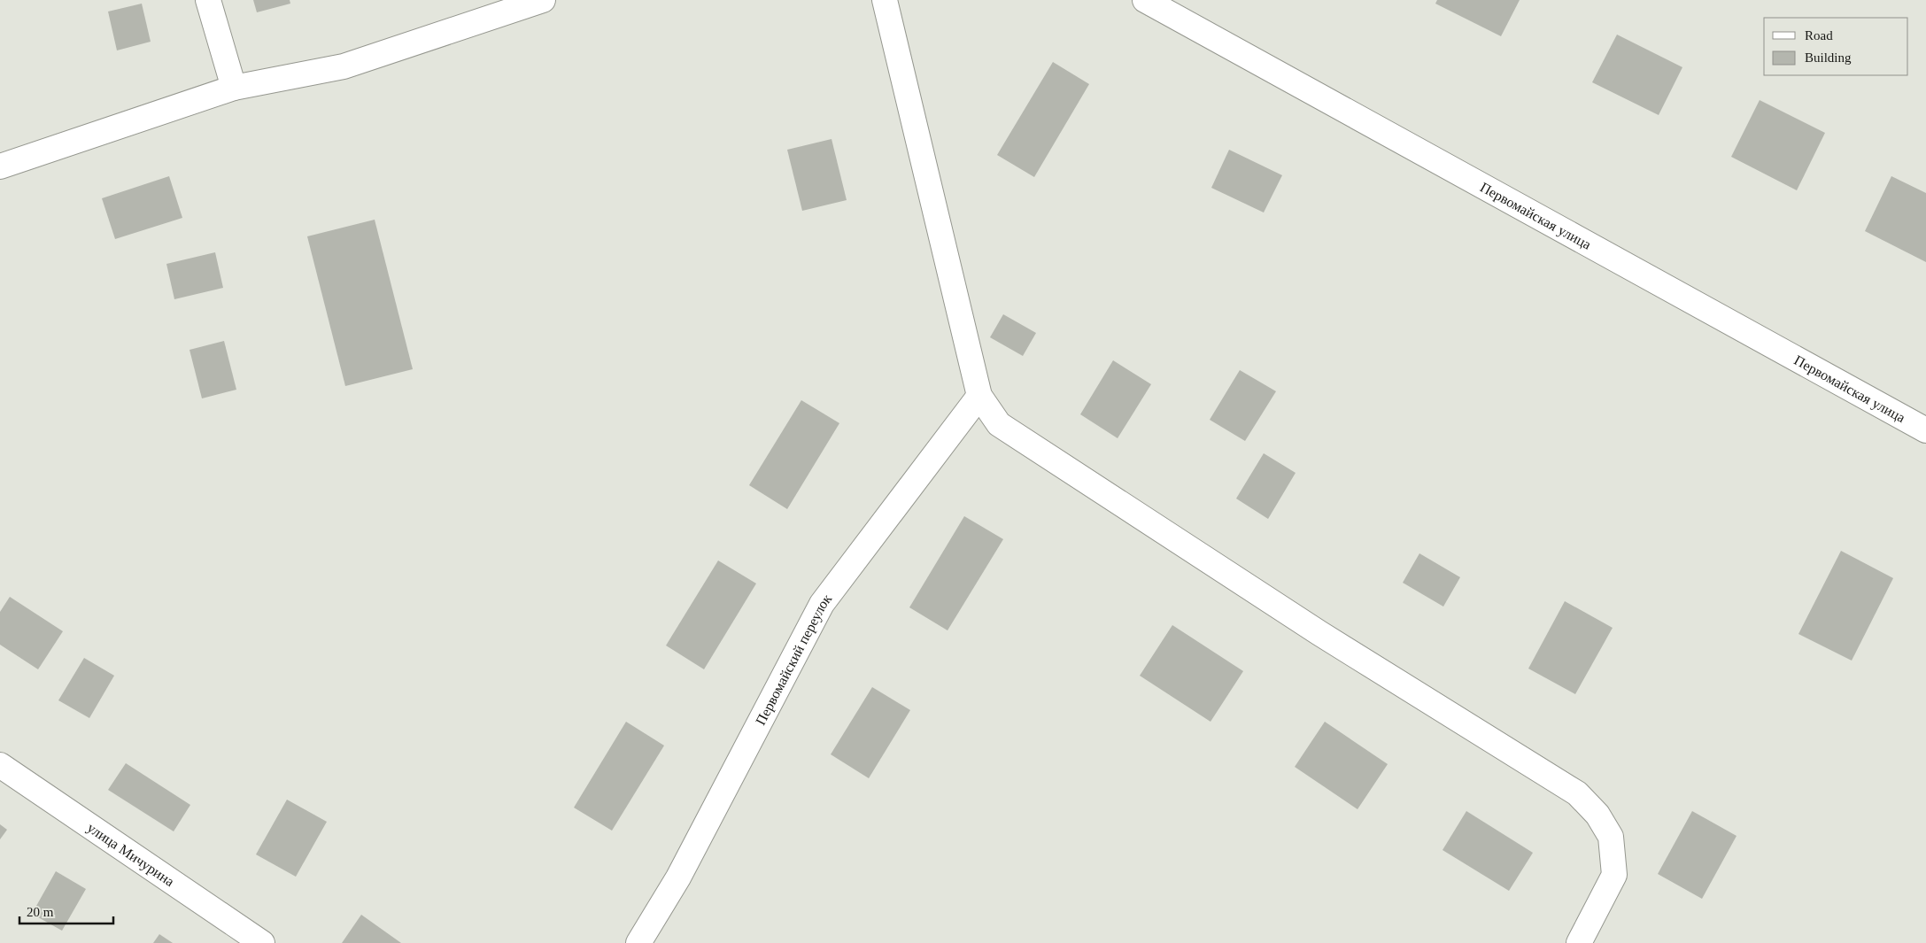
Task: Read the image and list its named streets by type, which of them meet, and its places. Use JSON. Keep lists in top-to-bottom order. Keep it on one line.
{"streets":{"street":["Первомайская улица","Первомайский переулок","улица Мичурина"]},"legend":["Road","Building"],"scale_bar":"20 m"}
